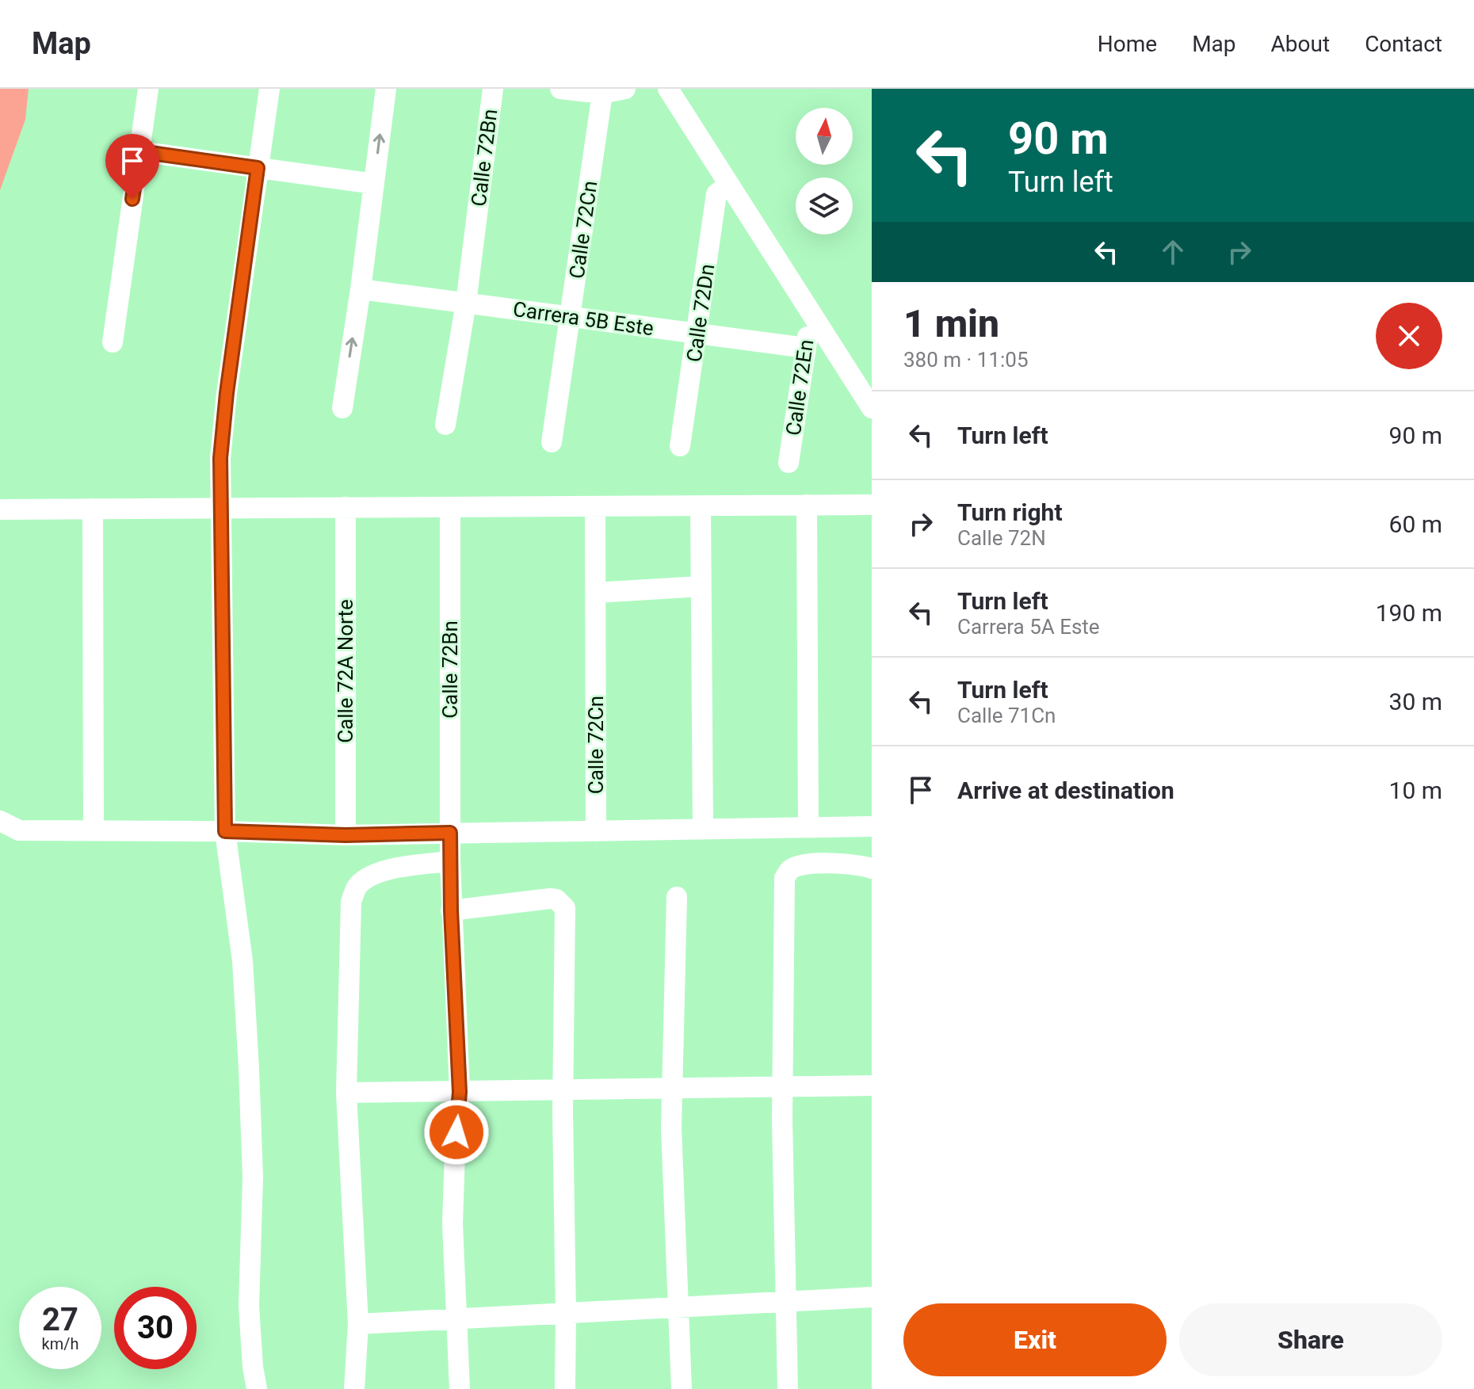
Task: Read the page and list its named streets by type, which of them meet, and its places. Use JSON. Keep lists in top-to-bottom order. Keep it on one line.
{"streets":{"street":["Calle 72Bn","Calle 72Cn","Calle 72Dn","Carrera 5B Este","Calle 72En","Calle 72A Norte"]},"crossings":[["Calle 72Bn","Carrera 5B Este"],["Calle 72Cn","Carrera 5B Este"],["Calle 72Dn","Carrera 5B Este"],["Carrera 5B Este","Calle 72En"]],"north":"top","page":{"header":"Map","nav":["Home","Map","About","Contact"],"turn":["90 m","Turn left"],"heading":["1 min","380 m · 11:05"],"list":[{"name":"Turn left","value":"90 m"},{"name":"Turn right","note":"Calle 72N","value":"60 m"},{"name":"Turn left","note":"Carrera 5A Este","value":"190 m"},{"name":"Turn left","note":"Calle 71Cn","value":"30 m"},{"name":"Arrive at destination","value":"10 m"}],"speed":"27 km/h","limit":"30","buttons":["Exit","Share"]}}
